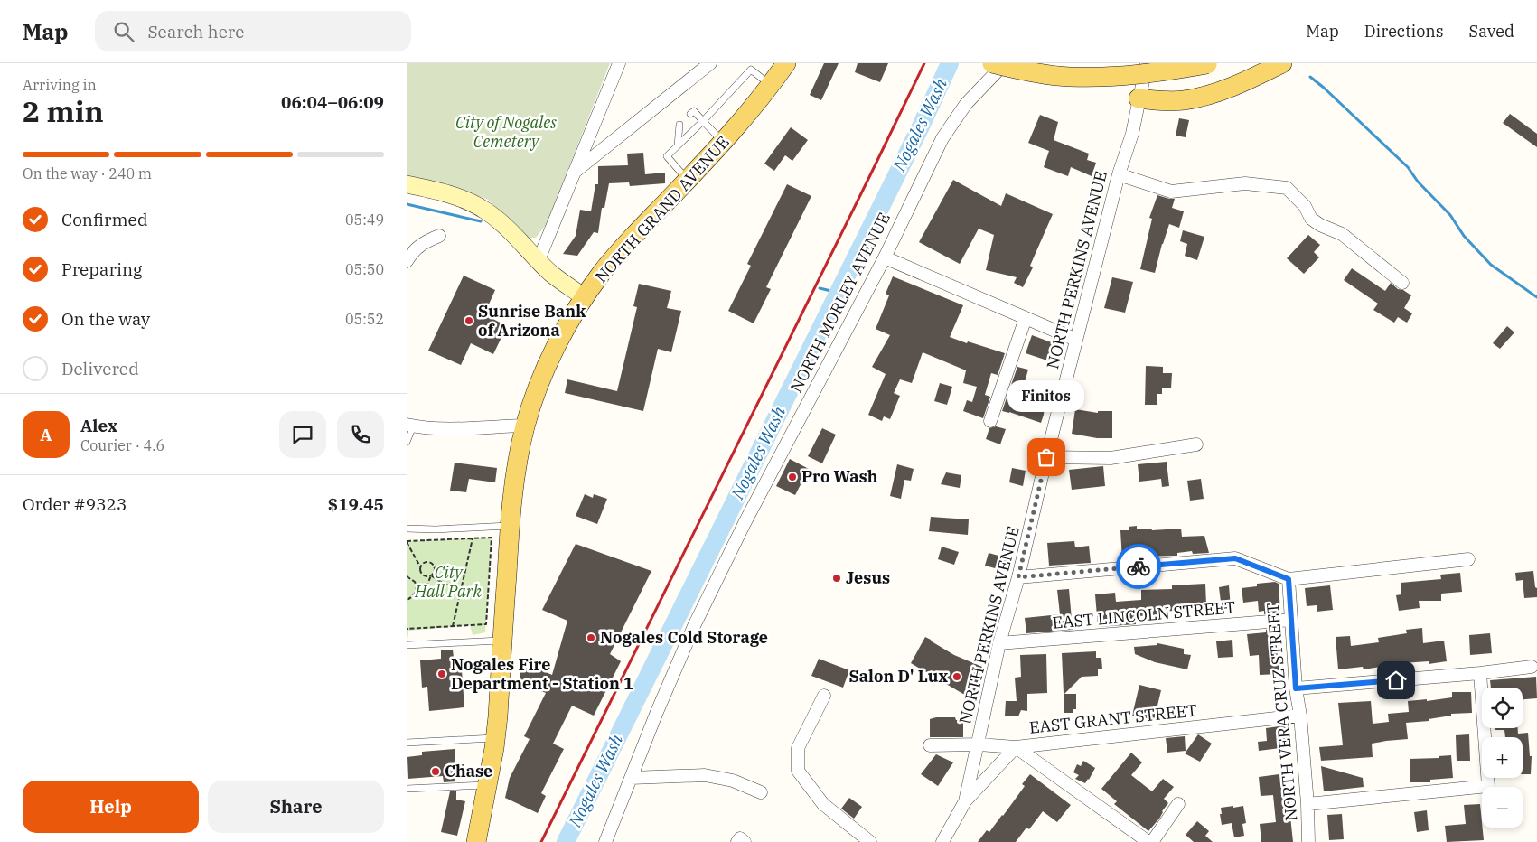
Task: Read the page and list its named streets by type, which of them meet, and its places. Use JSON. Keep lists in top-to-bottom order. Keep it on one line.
{"streets":{"main road":["NORTH GRAND AVENUE"],"street":["NORTH PERKINS AVENUE","NORTH MORLEY AVENUE","EAST LINCOLN STREET","NORTH VERA CRUZ STREET","EAST GRANT STREET"]},"crossings":[["NORTH PERKINS AVENUE","EAST LINCOLN STREET"],["NORTH PERKINS AVENUE","EAST GRANT STREET"],["EAST LINCOLN STREET","NORTH VERA CRUZ STREET"],["NORTH VERA CRUZ STREET","EAST GRANT STREET"]],"water":["Nogales Wash"],"parks":["City of Nogales Cemetery","City Hall Park"],"places":["Sunrise Bank of Arizona","Finitos","Pro Wash","Jesus","Nogales Cold Storage","Nogales Fire Department - Station 1","Salon D' Lux","Chase"],"page":{"header":"Map","search":"Search here","nav":["Map","Directions","Saved"],"heading":["2 min","Arriving in","06:04–06:09"],"panel":["Alex","Courier · 4.6","Order #9323","$19.45"],"bar":"On the way · 240 m","list":[["Confirmed","05:49"],["Preparing","05:50"],["On the way","05:52"],"Delivered"],"bubble":"Finitos","round":"A","map_buttons":["+","−"],"buttons":["Help","Share"]}}
